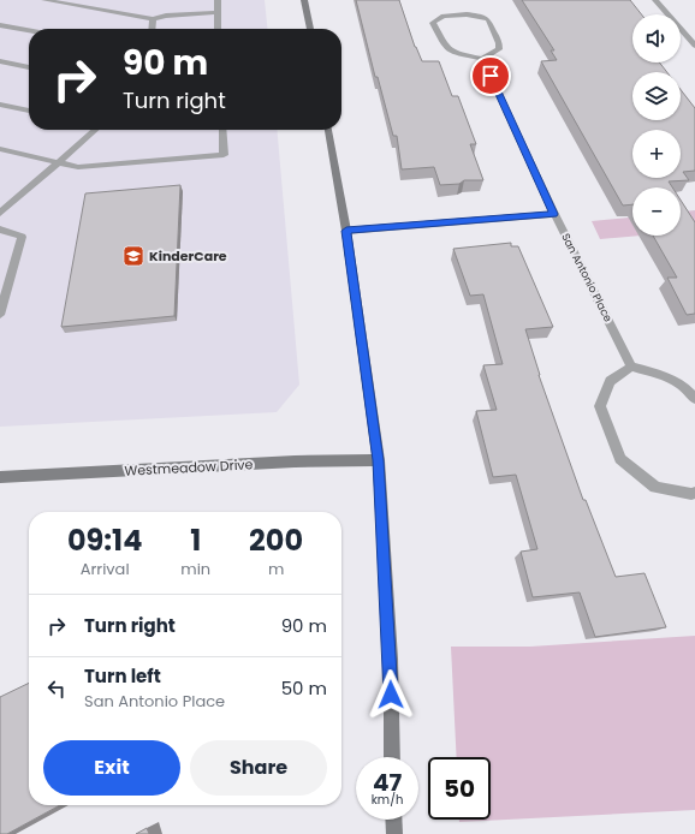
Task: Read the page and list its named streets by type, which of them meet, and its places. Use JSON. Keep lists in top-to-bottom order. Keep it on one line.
{"streets":{"main road":["Westmeadow Drive"],"street":["San Antonio Place"]},"places":{"school or university":["KinderCare"]},"page":{"map_buttons":["+","−"],"turn":["90 m","Turn right"],"eta":["09:14","Arrival","1","min","200","m"],"list":[{"name":"Turn right","value":"90 m"},{"name":"Turn left","note":"San Antonio Place","value":"50 m"}],"buttons":["Exit","Share"],"speed":"47 km/h","limit":"50"}}
